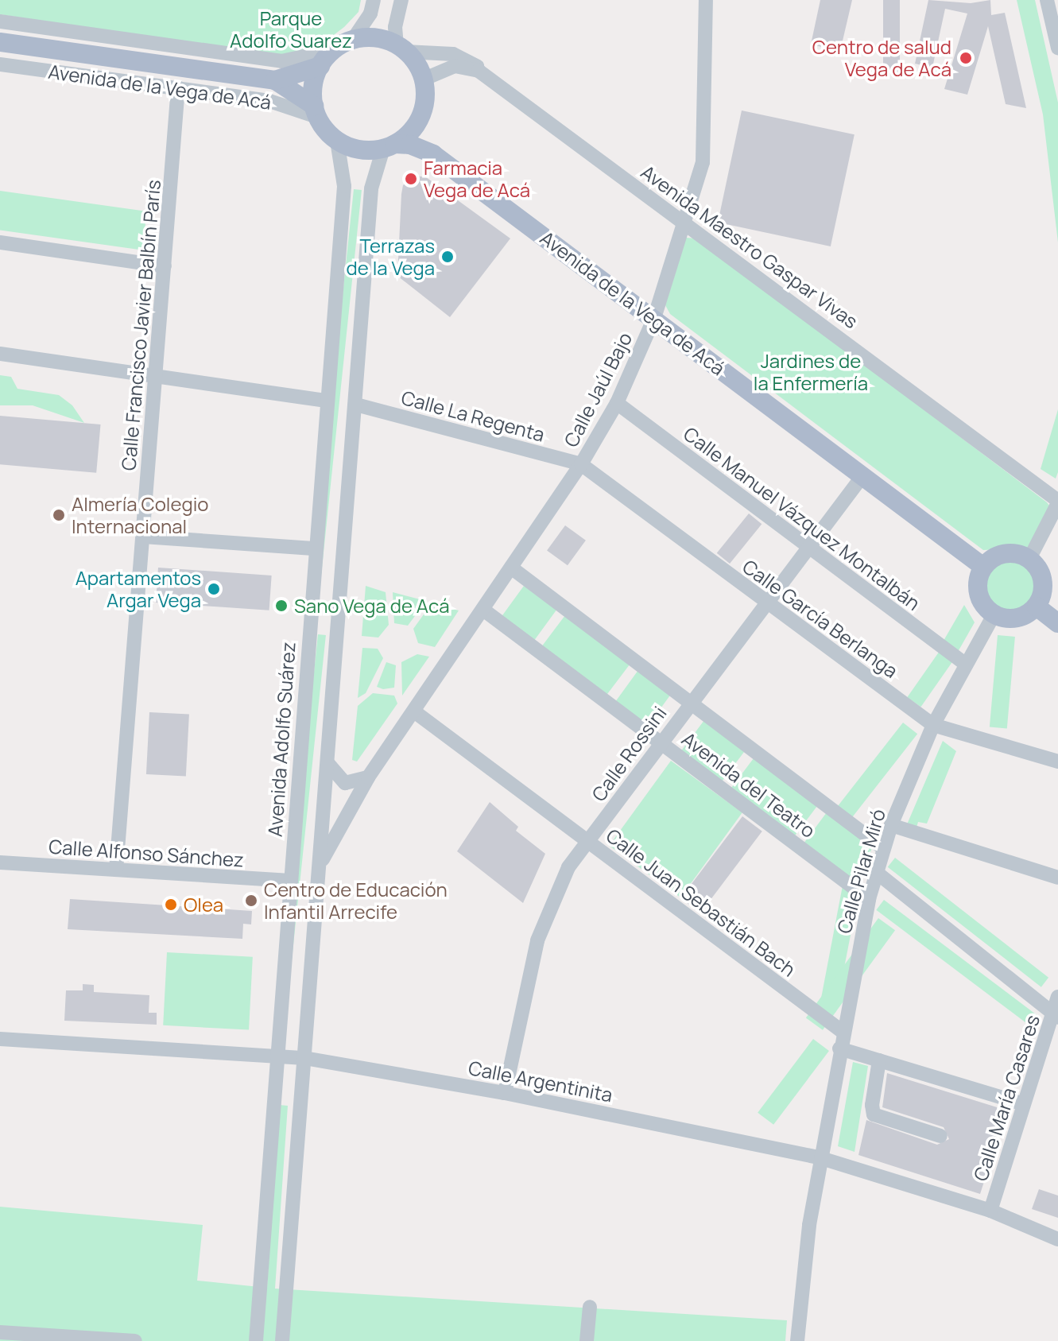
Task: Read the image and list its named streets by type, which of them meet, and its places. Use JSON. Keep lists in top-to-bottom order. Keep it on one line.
{"streets":{"main road":["Avenida de la Vega de Acá"],"street":["Avenida Maestro Gaspar Vivas","Calle Francisco Javier Balbín París","Calle Jaúl Bajo","Calle La Regenta","Calle Manuel Vázquez Montalbán","Calle García Berlanga","Avenida Adolfo Suárez","Calle Rossini","Avenida del Teatro","Calle Alfonso Sánchez","Calle Pilar Miró","Calle Juan Sebastián Bach","Calle Argentinita","Calle María Casares"]},"crossings":[["Avenida de la Vega de Acá","Avenida Maestro Gaspar Vivas"],["Avenida de la Vega de Acá","Calle Francisco Javier Balbín París"],["Avenida de la Vega de Acá","Calle Jaúl Bajo"],["Avenida de la Vega de Acá","Avenida Adolfo Suárez"],["Avenida de la Vega de Acá","Calle Rossini"],["Avenida de la Vega de Acá","Calle Pilar Miró"],["Avenida Maestro Gaspar Vivas","Calle Jaúl Bajo"],["Avenida Maestro Gaspar Vivas","Avenida Adolfo Suárez"],["Calle Francisco Javier Balbín París","Calle Alfonso Sánchez"],["Calle Jaúl Bajo","Calle La Regenta"],["Calle Jaúl Bajo","Calle Manuel Vázquez Montalbán"],["Calle Jaúl Bajo","Calle García Berlanga"],["Calle Jaúl Bajo","Avenida del Teatro"],["Calle Jaúl Bajo","Calle Juan Sebastián Bach"],["Calle La Regenta","Calle García Berlanga"],["Calle Manuel Vázquez Montalbán","Calle Rossini"],["Calle Manuel Vázquez Montalbán","Calle Pilar Miró"],["Calle García Berlanga","Calle Rossini"],["Calle García Berlanga","Calle Pilar Miró"],["Avenida Adolfo Suárez","Calle Alfonso Sánchez"],["Avenida Adolfo Suárez","Calle Argentinita"],["Calle Rossini","Avenida del Teatro"],["Calle Rossini","Calle Juan Sebastián Bach"],["Calle Rossini","Calle Argentinita"],["Avenida del Teatro","Calle Pilar Miró"],["Calle Pilar Miró","Calle Juan Sebastián Bach"],["Calle Pilar Miró","Calle Argentinita"],["Calle Argentinita","Calle María Casares"]],"parks":["Parque Adolfo Suarez","Jardines de la Enfermería"],"places":["Centro de salud Vega de Acá","Farmacia Vega de Acá","Terrazas de la Vega","Almería Colegio Internacional","Apartamentos Argar Vega","Sano Vega de Acá","Centro de Educación Infantil Arrecife","Olea"]}
